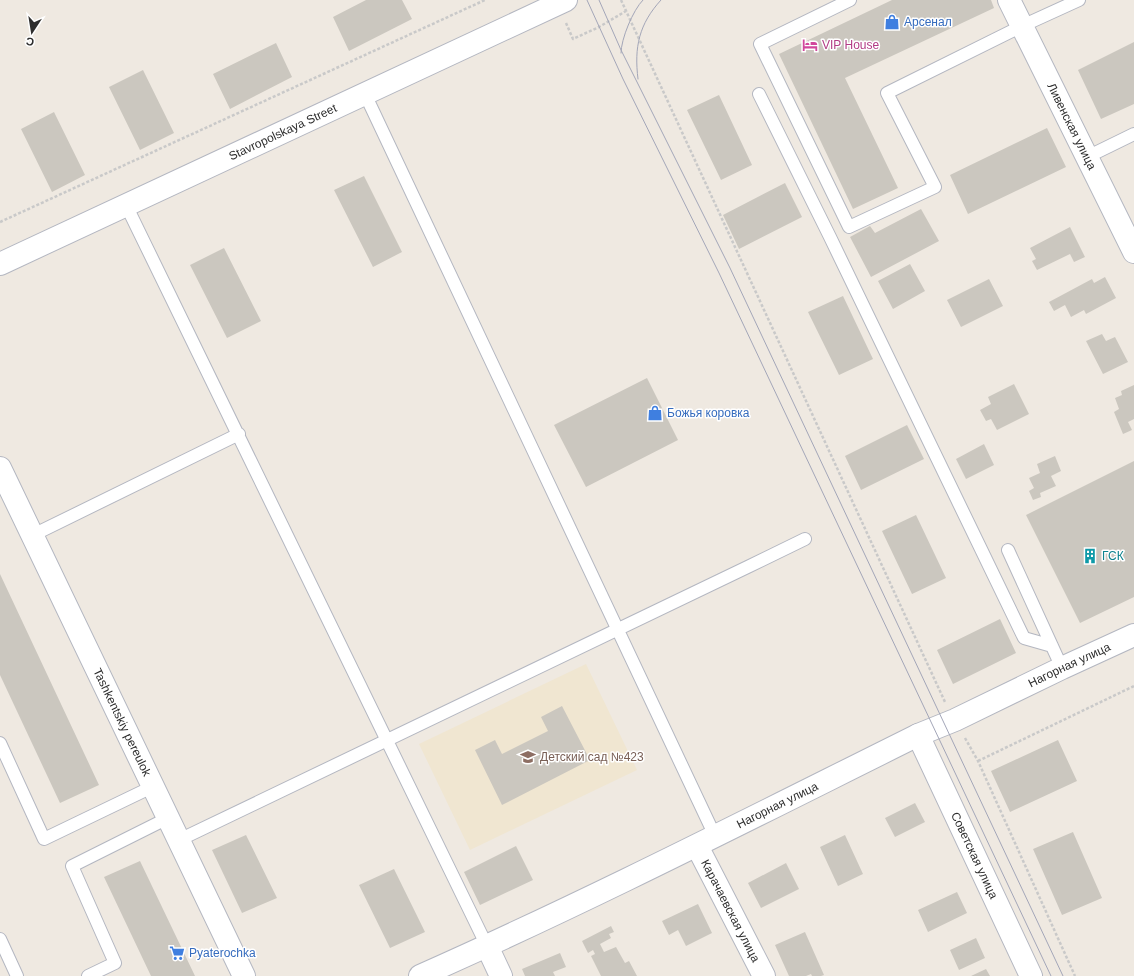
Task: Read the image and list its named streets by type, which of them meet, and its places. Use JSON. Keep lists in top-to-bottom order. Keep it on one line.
{"streets":{"street":["Ливенская улица","Stavropolskaya Street","Нагорная улица","Tashkentskiy pereulok","Советская улица","Карачаевская улица"]},"crossings":[["Нагорная улица","Советская улица"],["Нагорная улица","Карачаевская улица"]],"places":{"shop":["Арсенал","Божья коровка"],"hotel":["VIP House"],"building":["ГСК"],"school or university":["Детский сад №423"],"supermarket":["Pyaterochka"]},"north":"bottom"}
